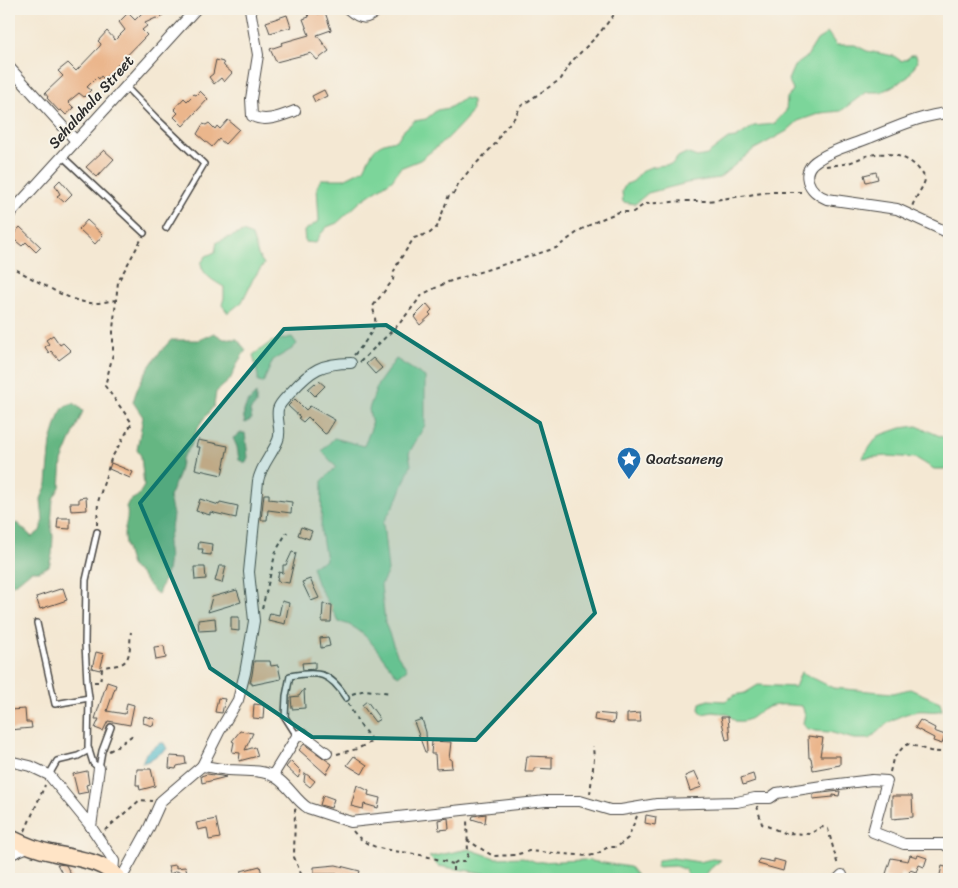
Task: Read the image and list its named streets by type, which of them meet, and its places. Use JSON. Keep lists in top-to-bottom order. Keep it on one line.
{"streets":{"street":["Sehalahala Street"]},"places":{"place":["Qoatsaneng"]}}
